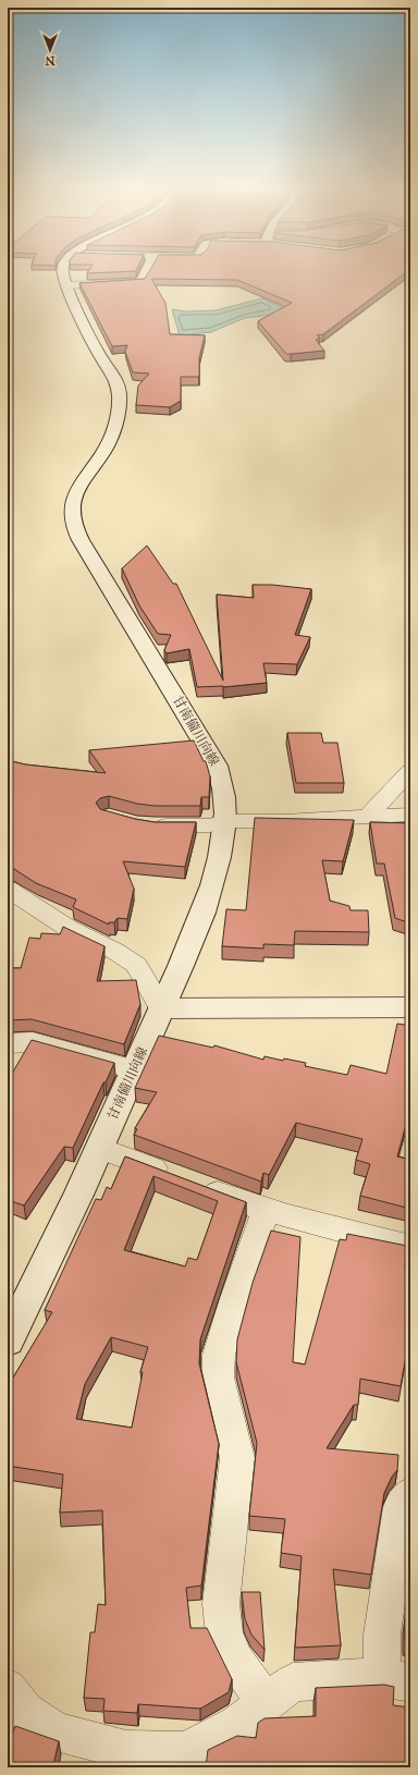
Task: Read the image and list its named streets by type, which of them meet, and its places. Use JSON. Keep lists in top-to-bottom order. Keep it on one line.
{"streets":{"main road":["甘南備川向線"]},"north":"bottom"}
